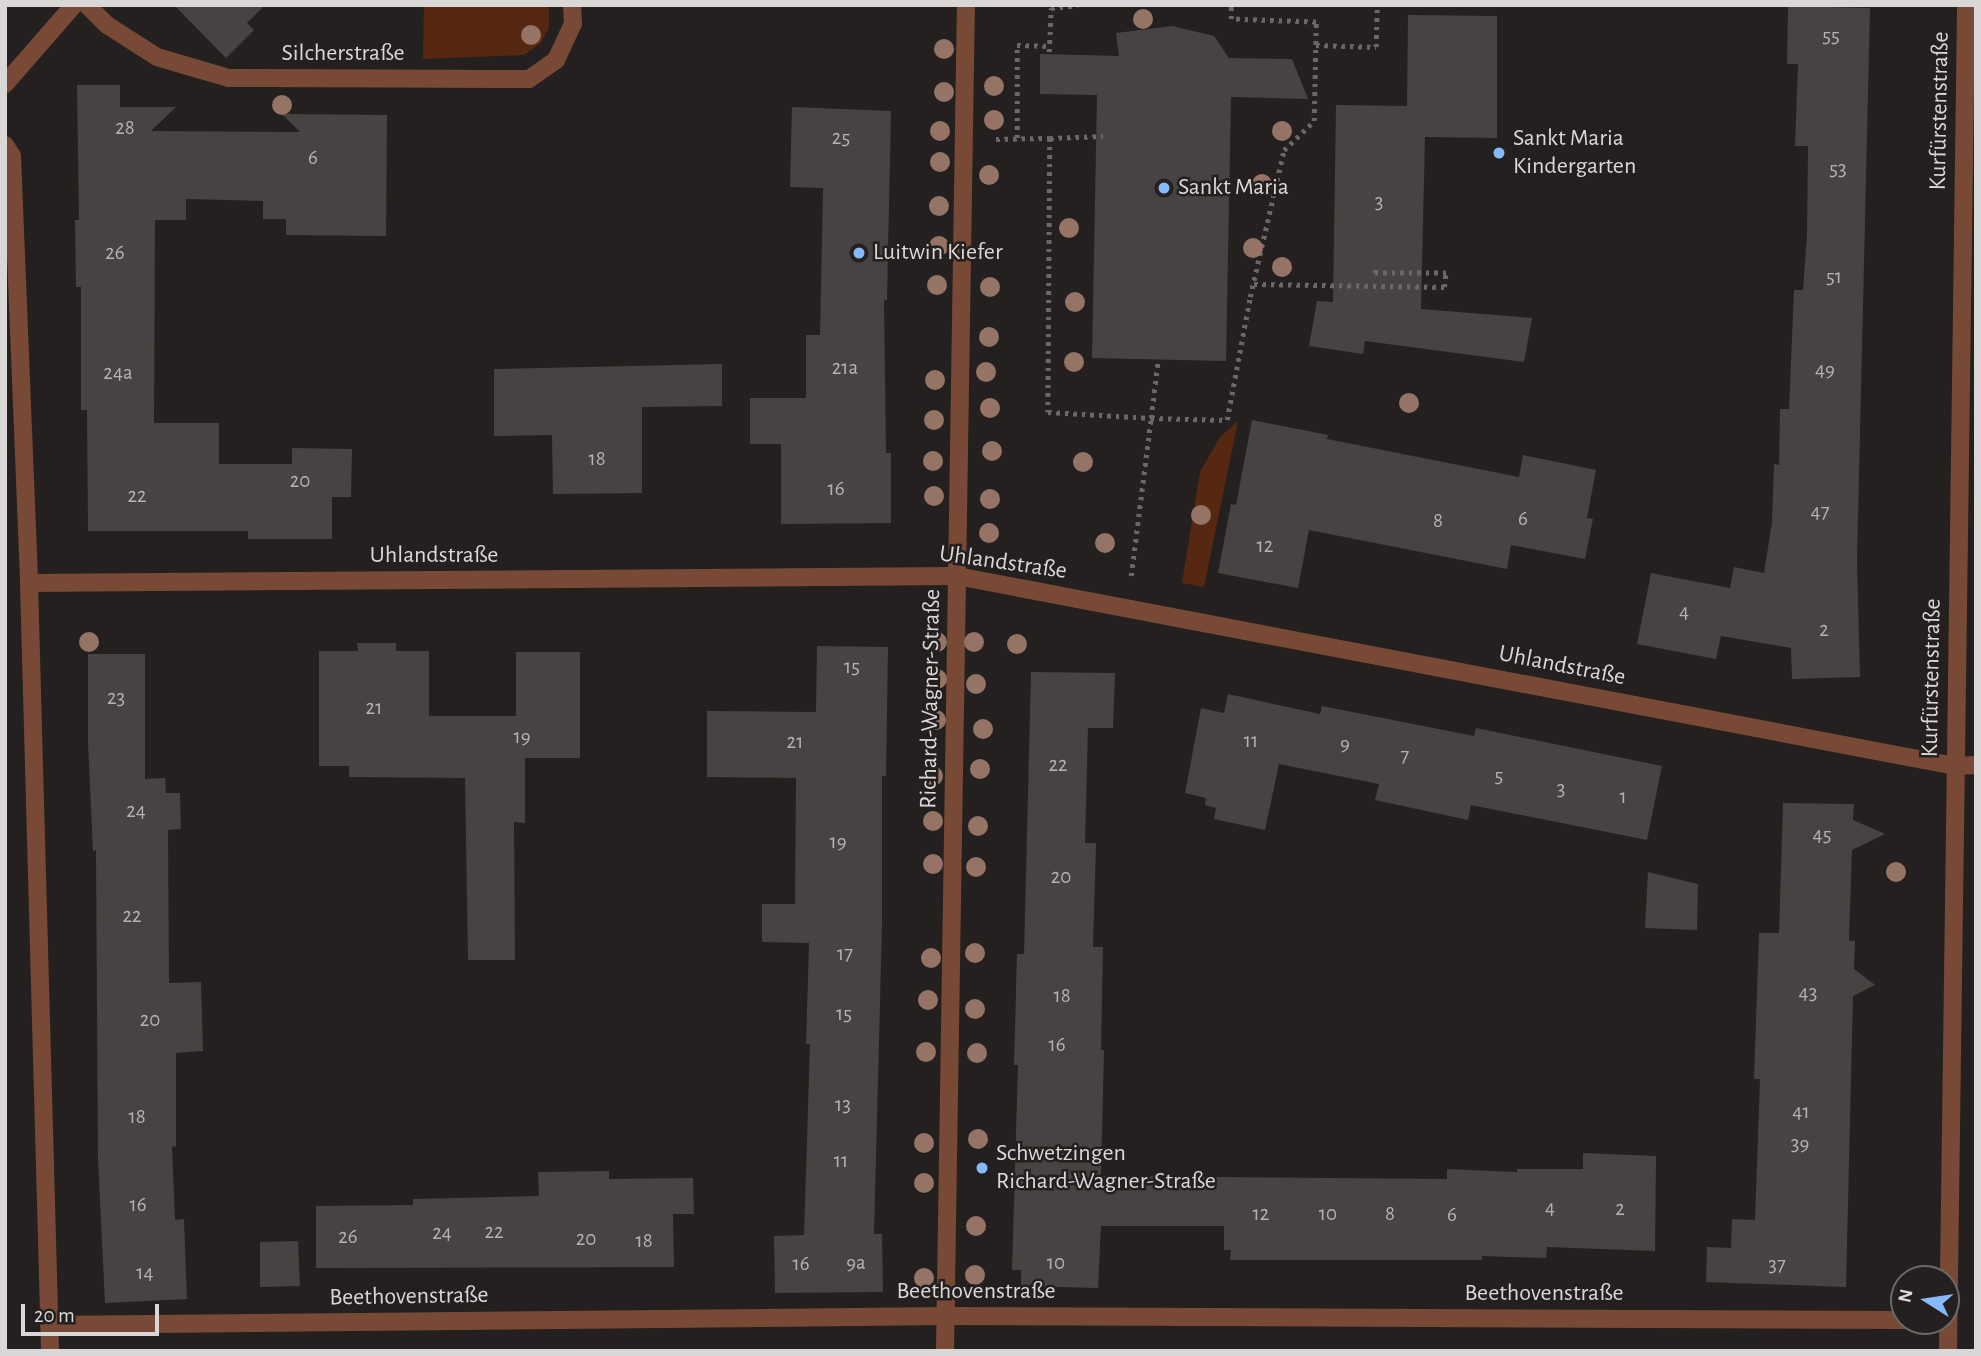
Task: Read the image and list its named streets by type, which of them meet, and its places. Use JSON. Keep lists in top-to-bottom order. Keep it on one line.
{"streets":{"street":["Silcherstraße","Kurfürstenstraße","Uhlandstraße","Richard-Wagner-Straße","Beethovenstraße"]},"crossings":[["Kurfürstenstraße","Uhlandstraße"],["Uhlandstraße","Richard-Wagner-Straße"],["Richard-Wagner-Straße","Beethovenstraße"]],"places":["Sankt Maria Kindergarten","Sankt Maria","Luitwin Kiefer","Schwetzingen Richard-Wagner-Straße"],"house_numbers":["55","28","25","6","53","3","26","51","21a","49","24a","18","20","16","22","47","6","8","12","4","2","15","23","21","19","11","21","9","7","22","5","3","1","24","45","19","20","22","17","43","18","15","20","16","13","41","18","39","11","16","4","2","12","10","8","6","22","24","26","20","18","9a","10","16","37","14"],"scale_bar":"20 m","north":"left"}
